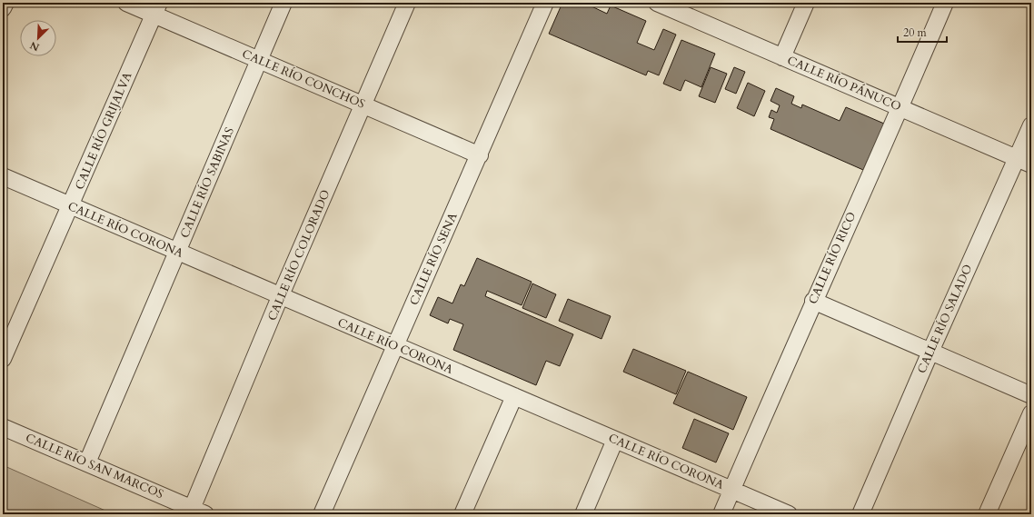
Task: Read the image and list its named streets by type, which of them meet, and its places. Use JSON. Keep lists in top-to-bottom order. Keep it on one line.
{"streets":{"street":["CALLE RÍO CONCHOS","CALLE RÍO PÁNUCO","CALLE RÍO GRIJALVA","CALLE RÍO SABINAS","CALLE RÍO CORONA","CALLE RÍO COLORADO","CALLE RÍO RICO","CALLE RÍO SENA","CALLE RÍO SALADO","CALLE RÍO SAN MARCOS"]},"crossings":[["CALLE RÍO CONCHOS","CALLE RÍO GRIJALVA"],["CALLE RÍO CONCHOS","CALLE RÍO SABINAS"],["CALLE RÍO CONCHOS","CALLE RÍO COLORADO"],["CALLE RÍO CONCHOS","CALLE RÍO SENA"],["CALLE RÍO PÁNUCO","CALLE RÍO RICO"],["CALLE RÍO PÁNUCO","CALLE RÍO SALADO"],["CALLE RÍO GRIJALVA","CALLE RÍO CORONA"],["CALLE RÍO SABINAS","CALLE RÍO CORONA"],["CALLE RÍO SABINAS","CALLE RÍO SAN MARCOS"],["CALLE RÍO CORONA","CALLE RÍO COLORADO"],["CALLE RÍO CORONA","CALLE RÍO RICO"],["CALLE RÍO CORONA","CALLE RÍO SENA"],["CALLE RÍO COLORADO","CALLE RÍO SAN MARCOS"]],"scale_bar":"20 m","north":"bottom left"}
